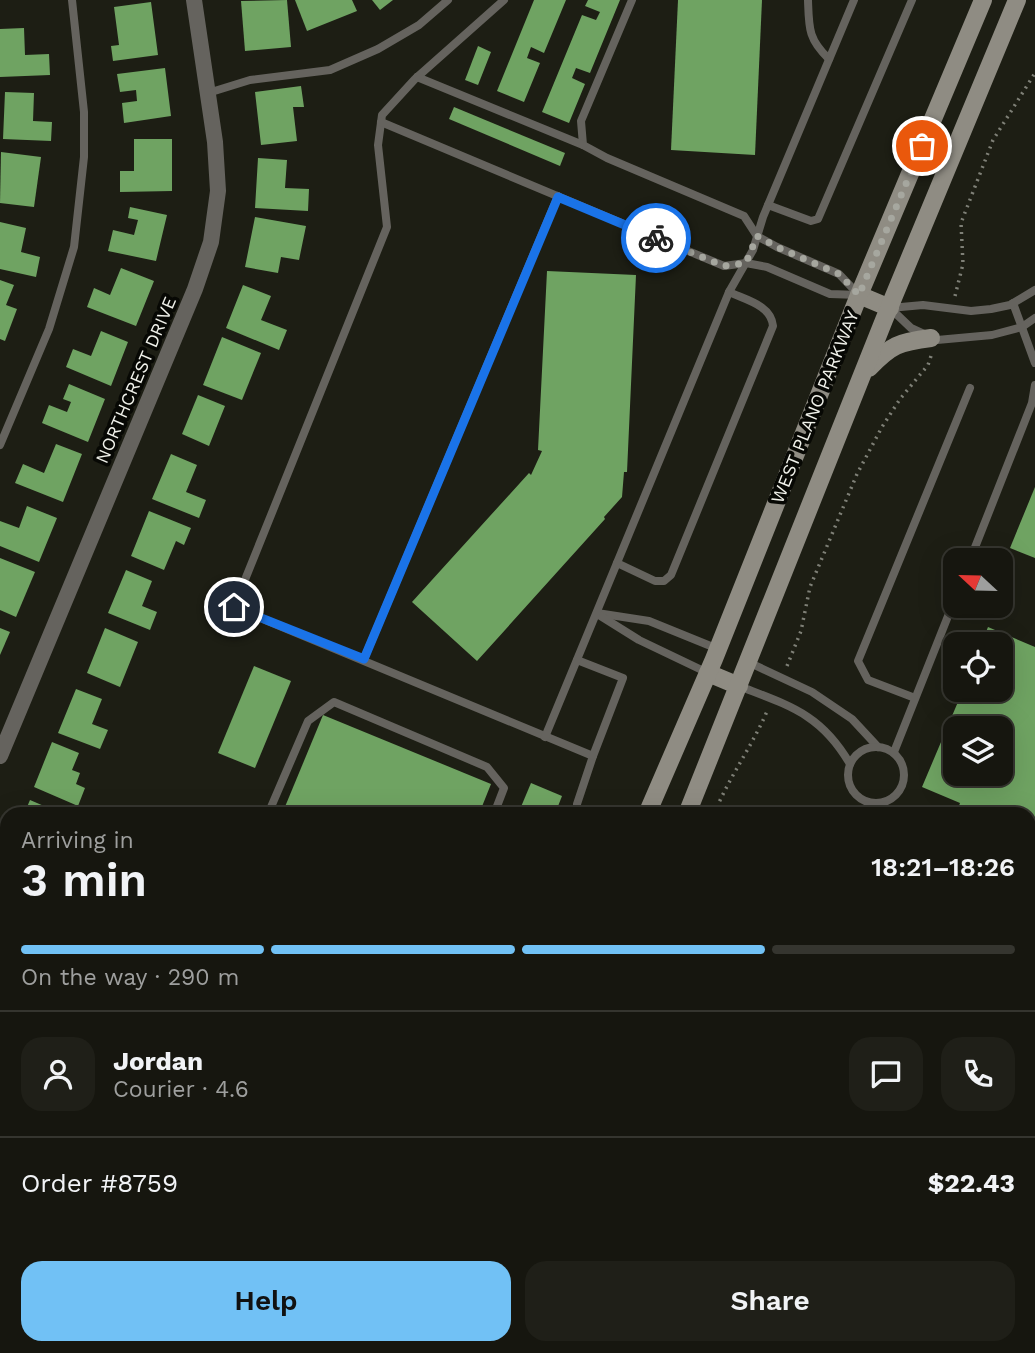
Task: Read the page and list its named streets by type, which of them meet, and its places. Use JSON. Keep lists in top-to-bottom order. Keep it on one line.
{"streets":{"main road":["WEST PLANO PARKWAY"],"street":["NORTHCREST DRIVE"]},"north":"left","page":{"heading":["3 min","Arriving in","18:21–18:26"],"panel":["Jordan","Courier · 4.6","Order #8759","$22.43"],"bar":"On the way · 290 m","buttons":["Help","Share"]}}
